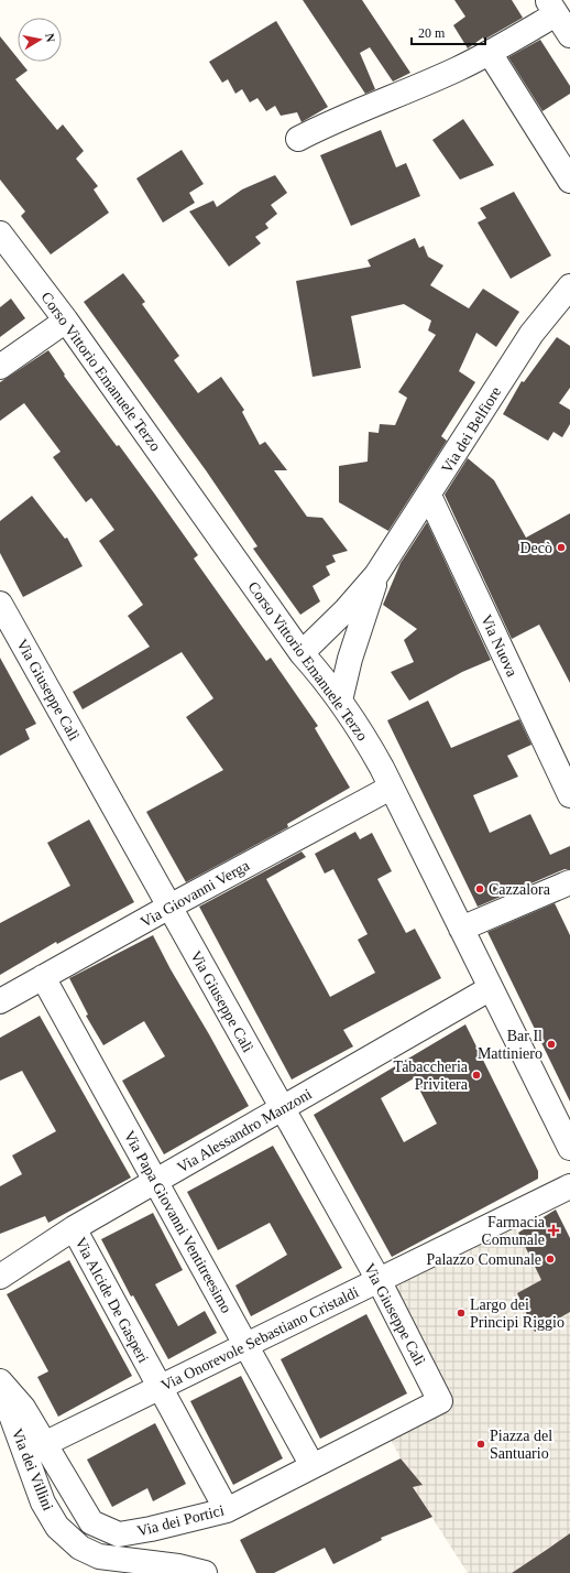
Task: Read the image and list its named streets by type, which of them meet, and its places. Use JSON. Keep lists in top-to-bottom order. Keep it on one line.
{"streets":{"street":["Corso Vittorio Emanuele Terzo","Via dei Belfiore","Via Nuova","Via Giuseppe Calì","Via Giovanni Verga","Via Alessandro Manzoni","Via Papa Giovanni Ventitreesimo","Via Alcide De Gasperi","Via Onorevole Sebastiano Cristaldi","Via dei Villini","Via dei Portici"]},"crossings":[["Corso Vittorio Emanuele Terzo","Via Giovanni Verga"],["Corso Vittorio Emanuele Terzo","Via Alessandro Manzoni"],["Via dei Belfiore","Via Nuova"],["Via Giuseppe Calì","Via Giovanni Verga"],["Via Giuseppe Calì","Via Alessandro Manzoni"],["Via Giuseppe Calì","Via Onorevole Sebastiano Cristaldi"],["Via Giuseppe Calì","Via dei Portici"],["Via Giovanni Verga","Via Papa Giovanni Ventitreesimo"],["Via Alessandro Manzoni","Via Papa Giovanni Ventitreesimo"],["Via Alessandro Manzoni","Via Alcide De Gasperi"],["Via Papa Giovanni Ventitreesimo","Via Onorevole Sebastiano Cristaldi"],["Via Papa Giovanni Ventitreesimo","Via dei Portici"],["Via Alcide De Gasperi","Via Onorevole Sebastiano Cristaldi"],["Via Alcide De Gasperi","Via dei Portici"],["Via Onorevole Sebastiano Cristaldi","Via dei Portici"]],"places":{"other":["Decò","Cazzalora","Bar Il Mattiniero","Tabaccheria Privitera","Palazzo Comunale","Largo dei Principi Riggio","Piazza del Santuario"],"health":["Farmacia Comunale"]},"scale_bar":"20 m","north":"right"}
